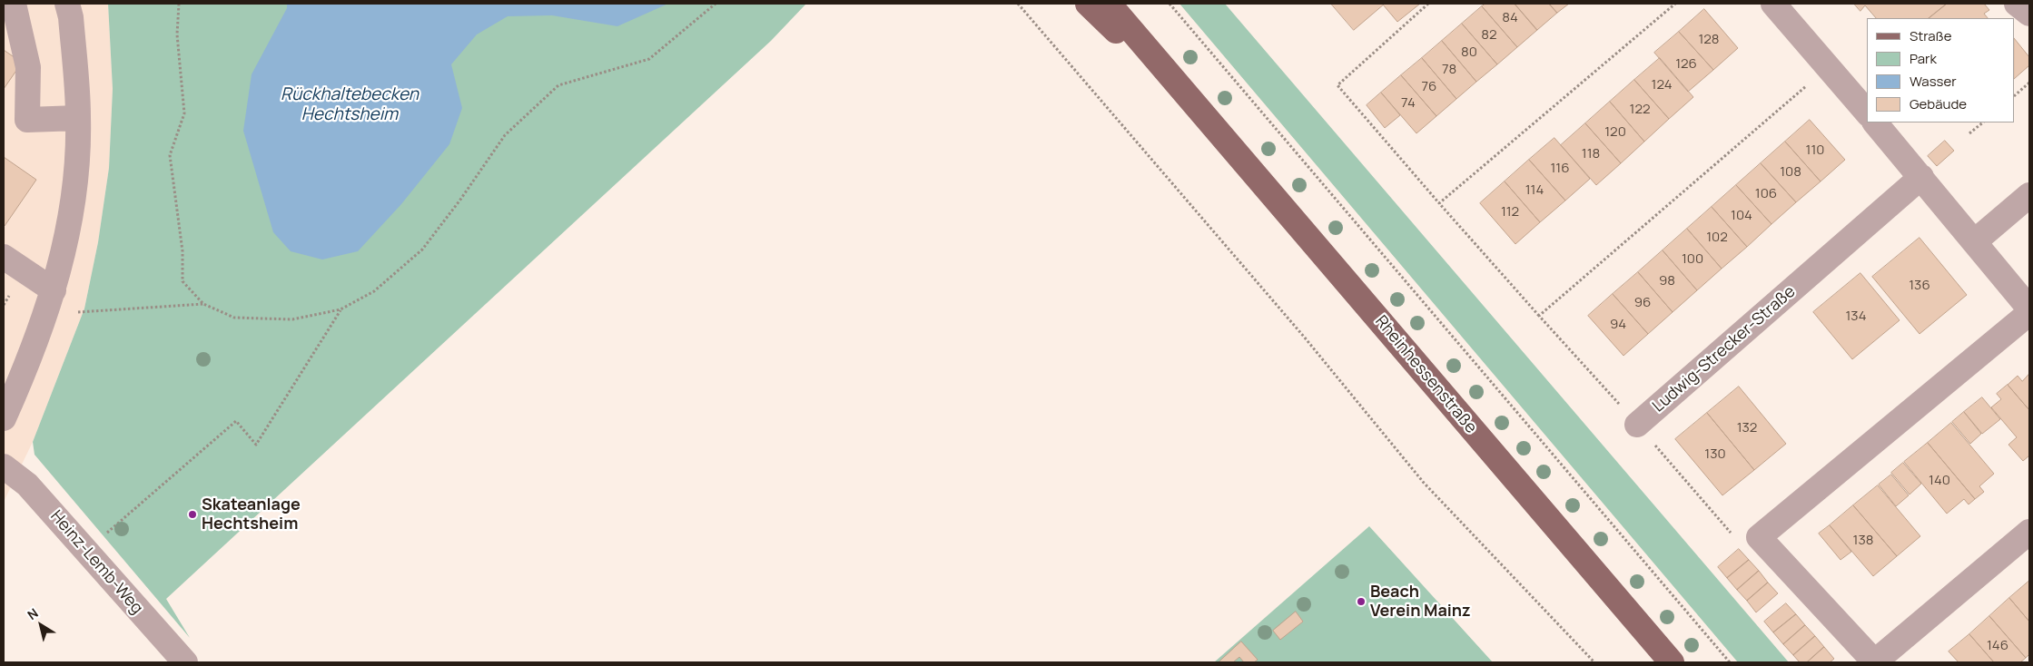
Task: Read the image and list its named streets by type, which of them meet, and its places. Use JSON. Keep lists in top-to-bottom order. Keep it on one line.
{"streets":{"main road":["Rheinhessenstraße"],"street":["Ludwig-Strecker-Straße","Heinz-Lemb-Weg"]},"water":["Rückhaltebecken Hechtsheim"],"places":["Skateanlage Hechtsheim","Beach Verein Mainz"],"house_numbers":["84","82","128","80","126","78","124","76","74","122","120","110","118","116","108","114","106","112","104","102","100","98","136","96","134","94","132","130","140","138","146"],"legend":["Straße","Park","Wasser","Gebäude"],"north":"top left"}
